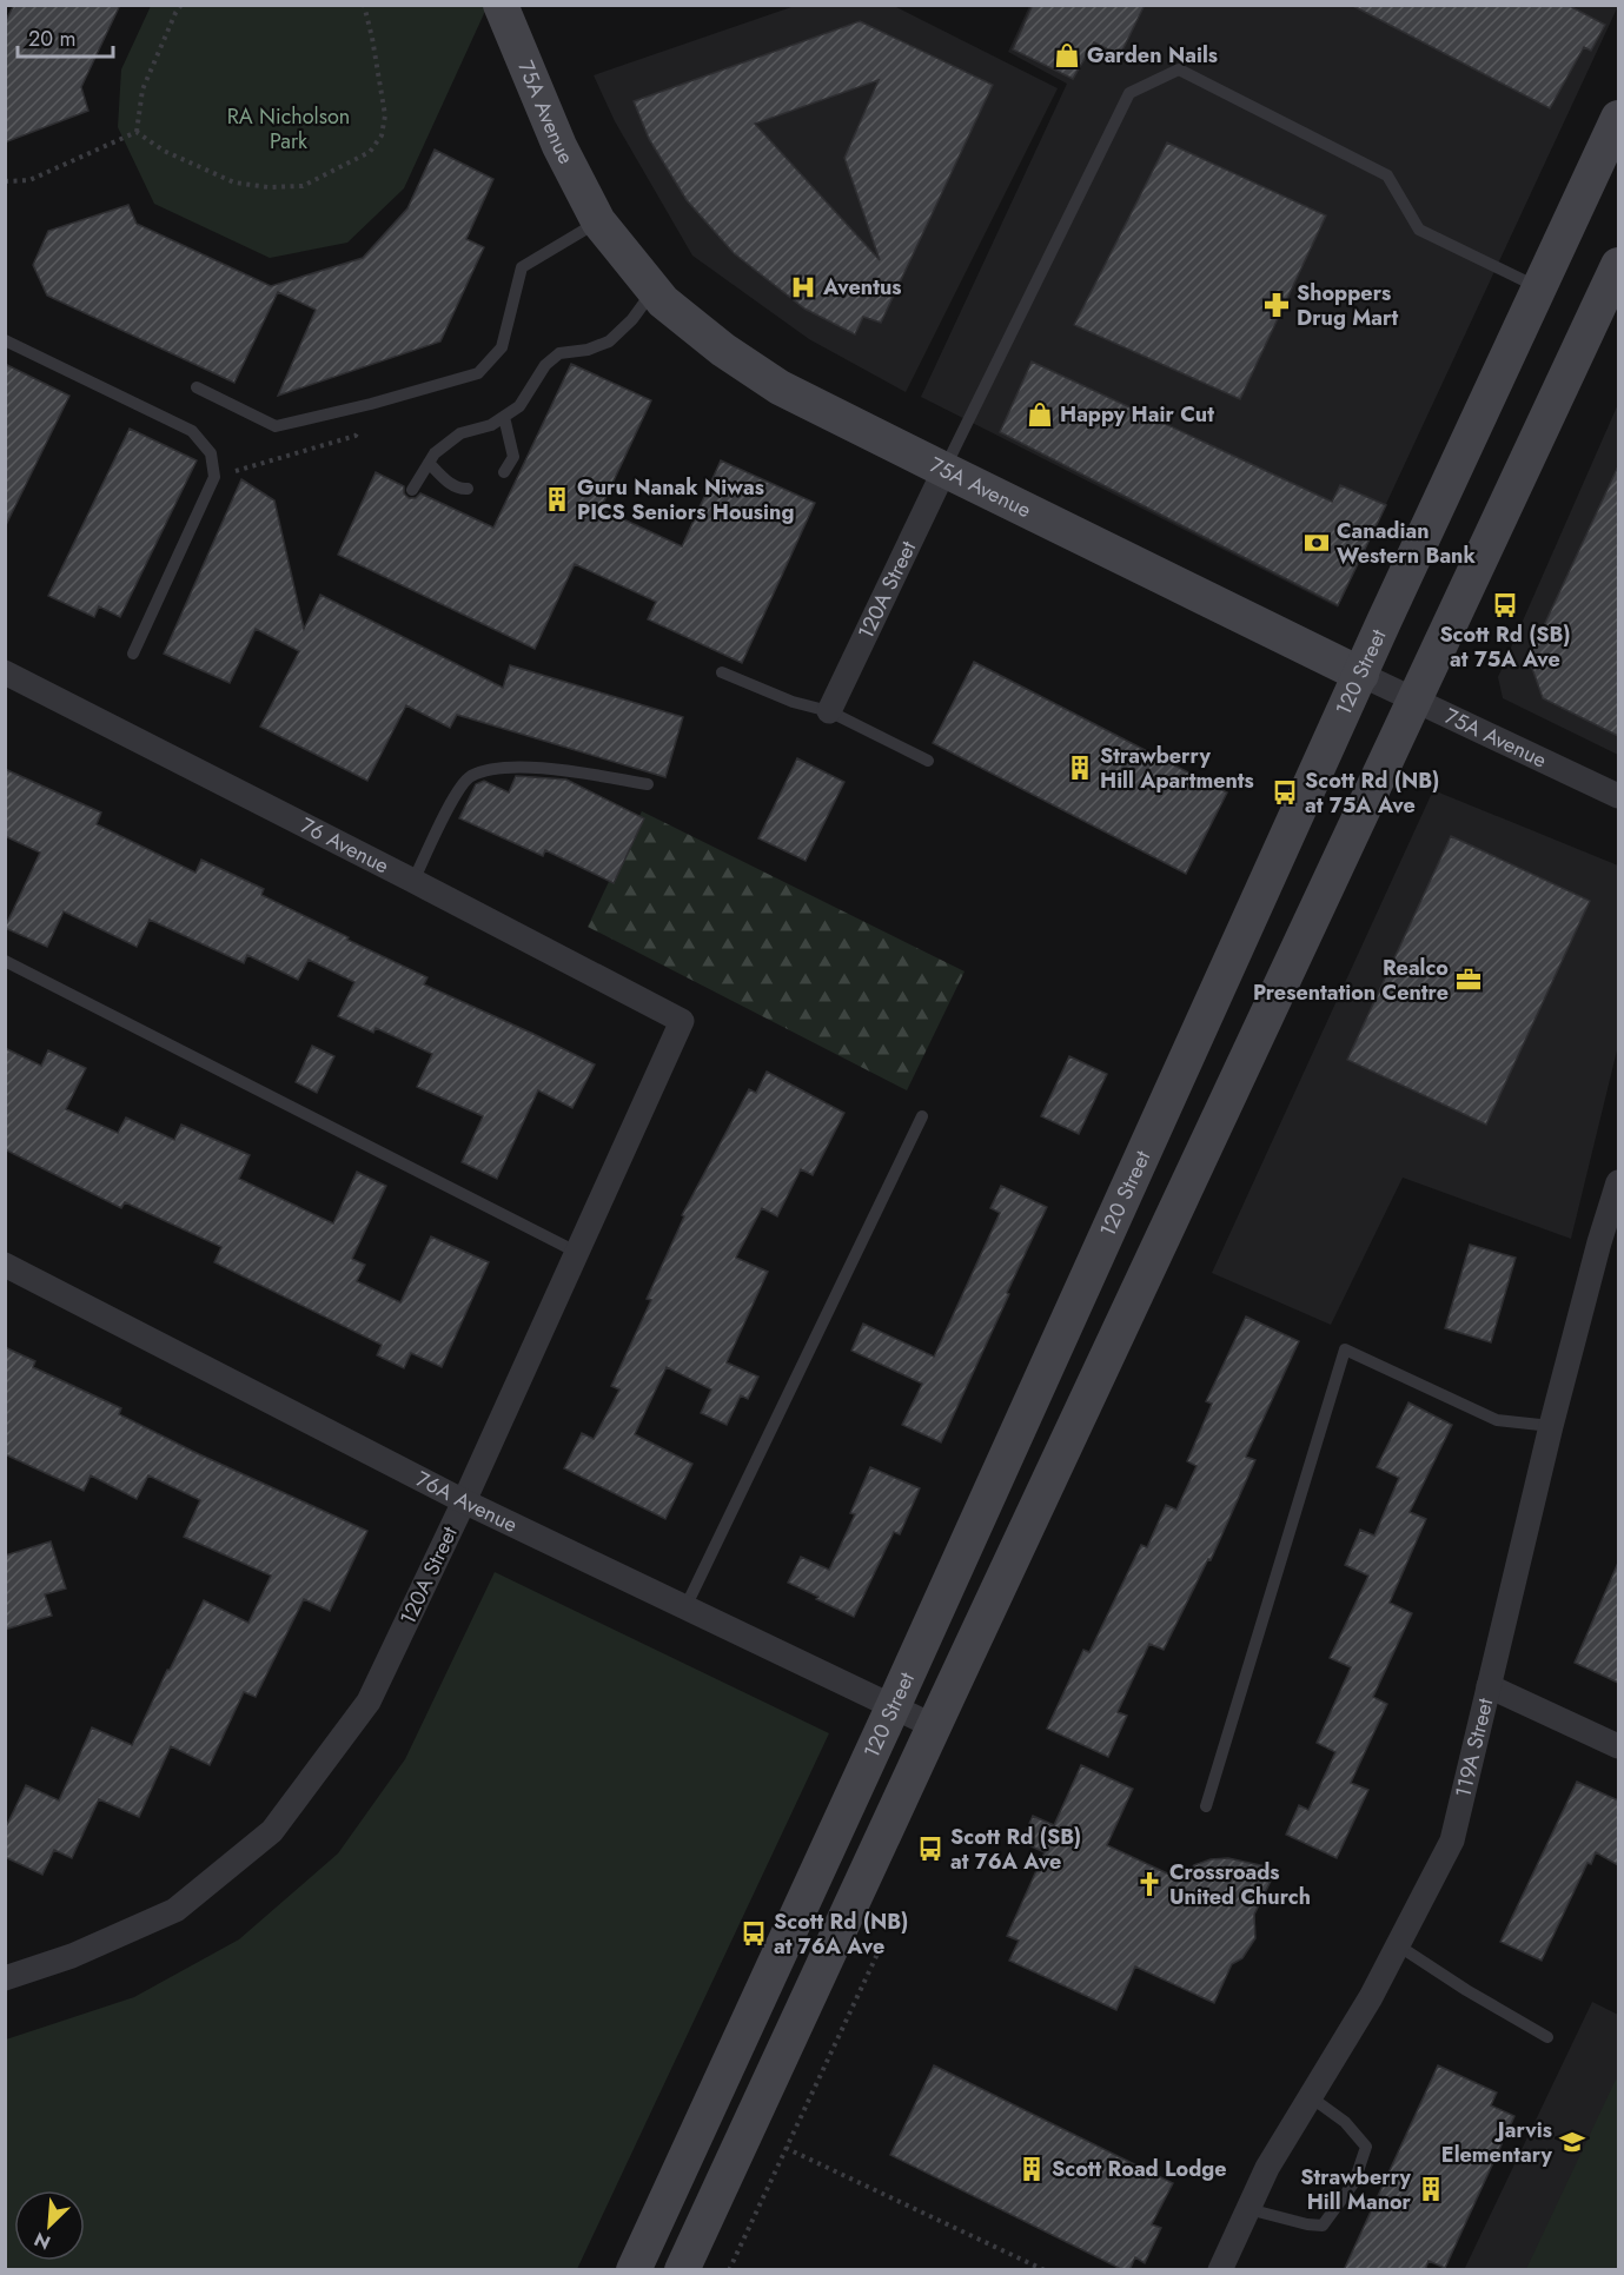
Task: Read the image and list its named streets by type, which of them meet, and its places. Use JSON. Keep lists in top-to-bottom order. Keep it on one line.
{"streets":{"main road":["75A Avenue","120 Street"],"street":["120A Street","76 Avenue","76A Avenue","119A Street"]},"crossings":[["75A Avenue","120A Street"],["75A Avenue","120 Street"],["120A Street","76 Avenue"],["120A Street","76A Avenue"],["120 Street","76A Avenue"]],"parks":["RA Nicholson Park"],"places":{"shop":["Garden Nails","Happy Hair Cut"],"hospital":["Aventus"],"pharmacy":["Shoppers Drug Mart"],"building":["Guru Nanak Niwas PICS Seniors Housing","Strawberry Hill Apartments","Scott Road Lodge","Strawberry Hill Manor"],"bank":["Canadian Western Bank"],"bus stop":["Scott Rd (SB) at 75A Ave","Scott Rd (NB) at 75A Ave","Scott Rd (SB) at 76A Ave","Scott Rd (NB) at 76A Ave"],"office":["Realco Presentation Centre"],"church":["Crossroads United Church"],"school or university":["Jarvis Elementary"]},"scale_bar":"20 m","north":"bottom left"}
